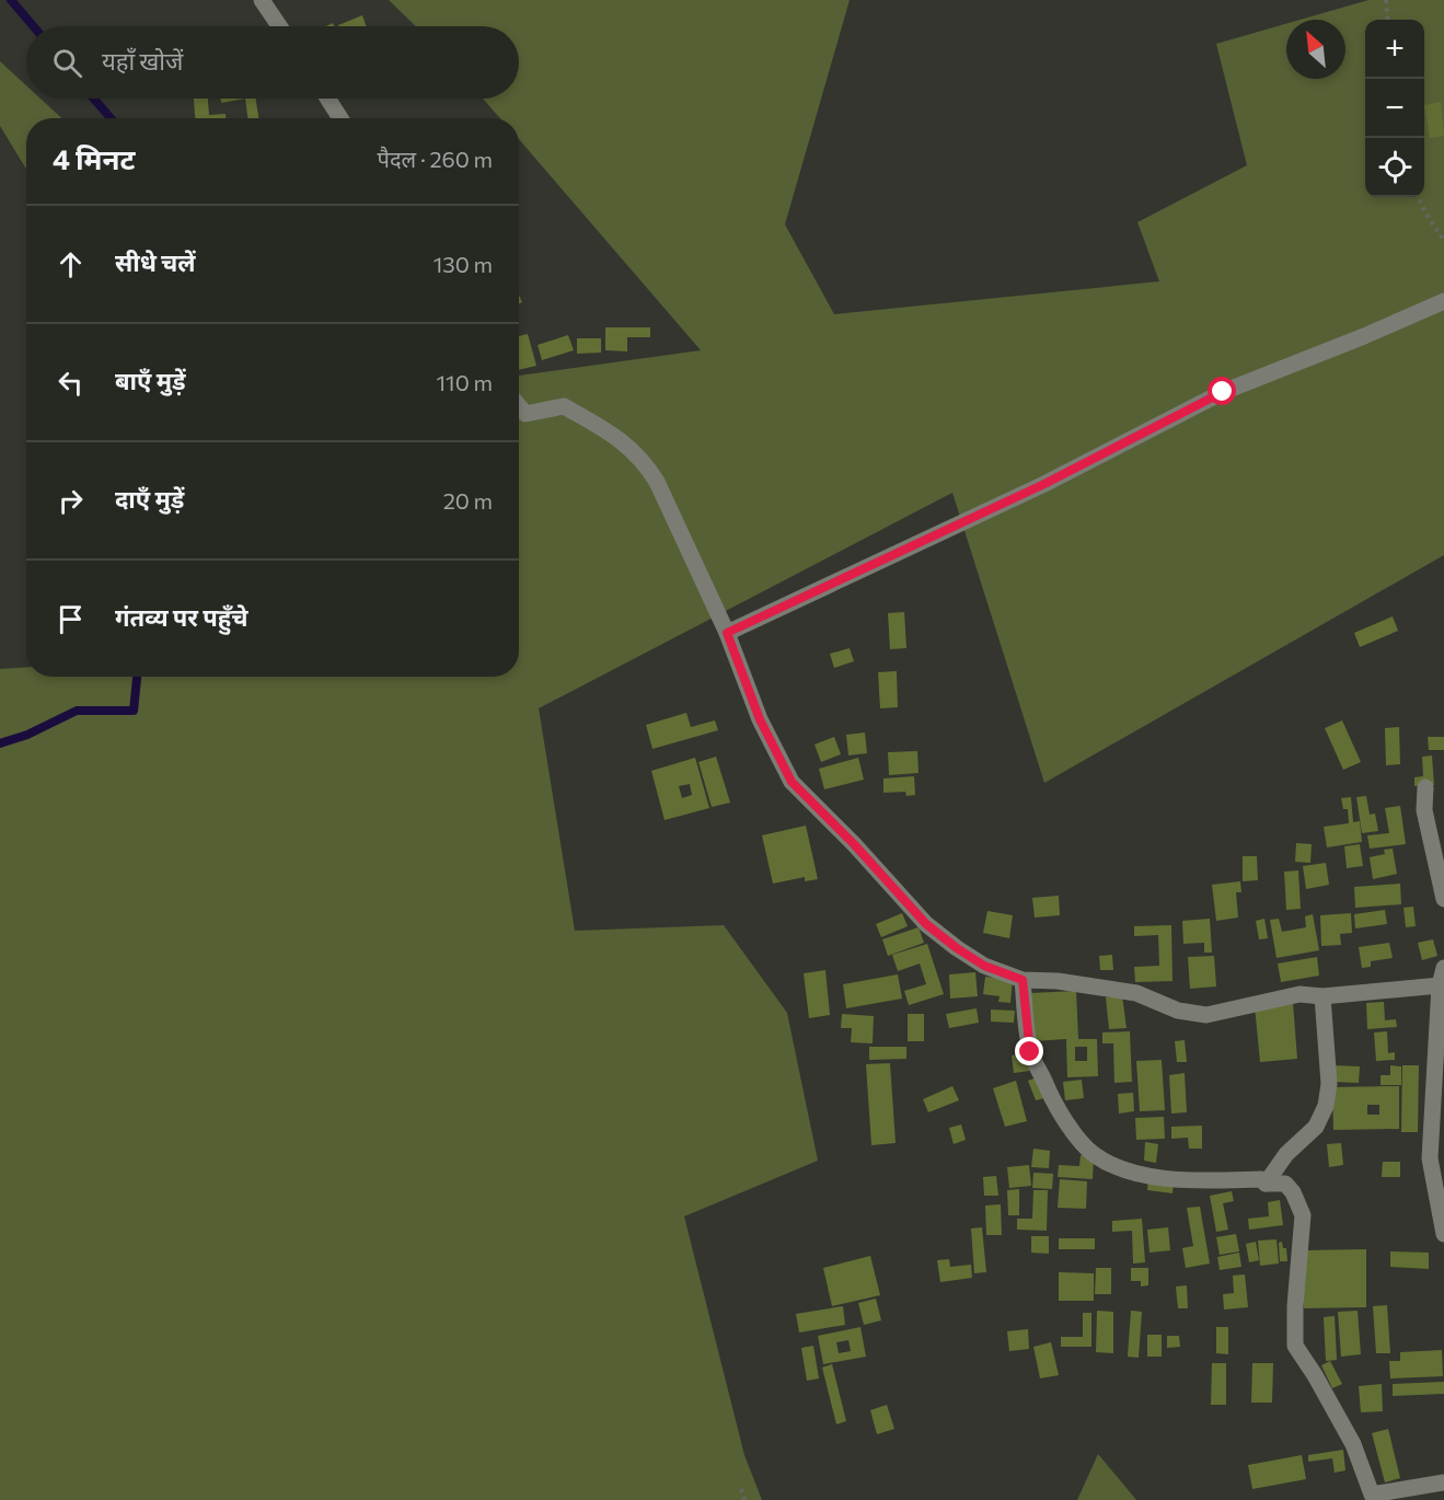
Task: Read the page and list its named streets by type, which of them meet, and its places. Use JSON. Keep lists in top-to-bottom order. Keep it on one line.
{"north":"top left","page":{"map_buttons":["+","−"],"search":"यहाँ खोजें","heading":["4 मिनट","पैदल · 260 m"],"list":[["सीधे चलें","130 m"],["बाएँ मुड़ें","110 m"],["दाएँ मुड़ें","20 m"],"गंतव्य पर पहुँचे"]}}
